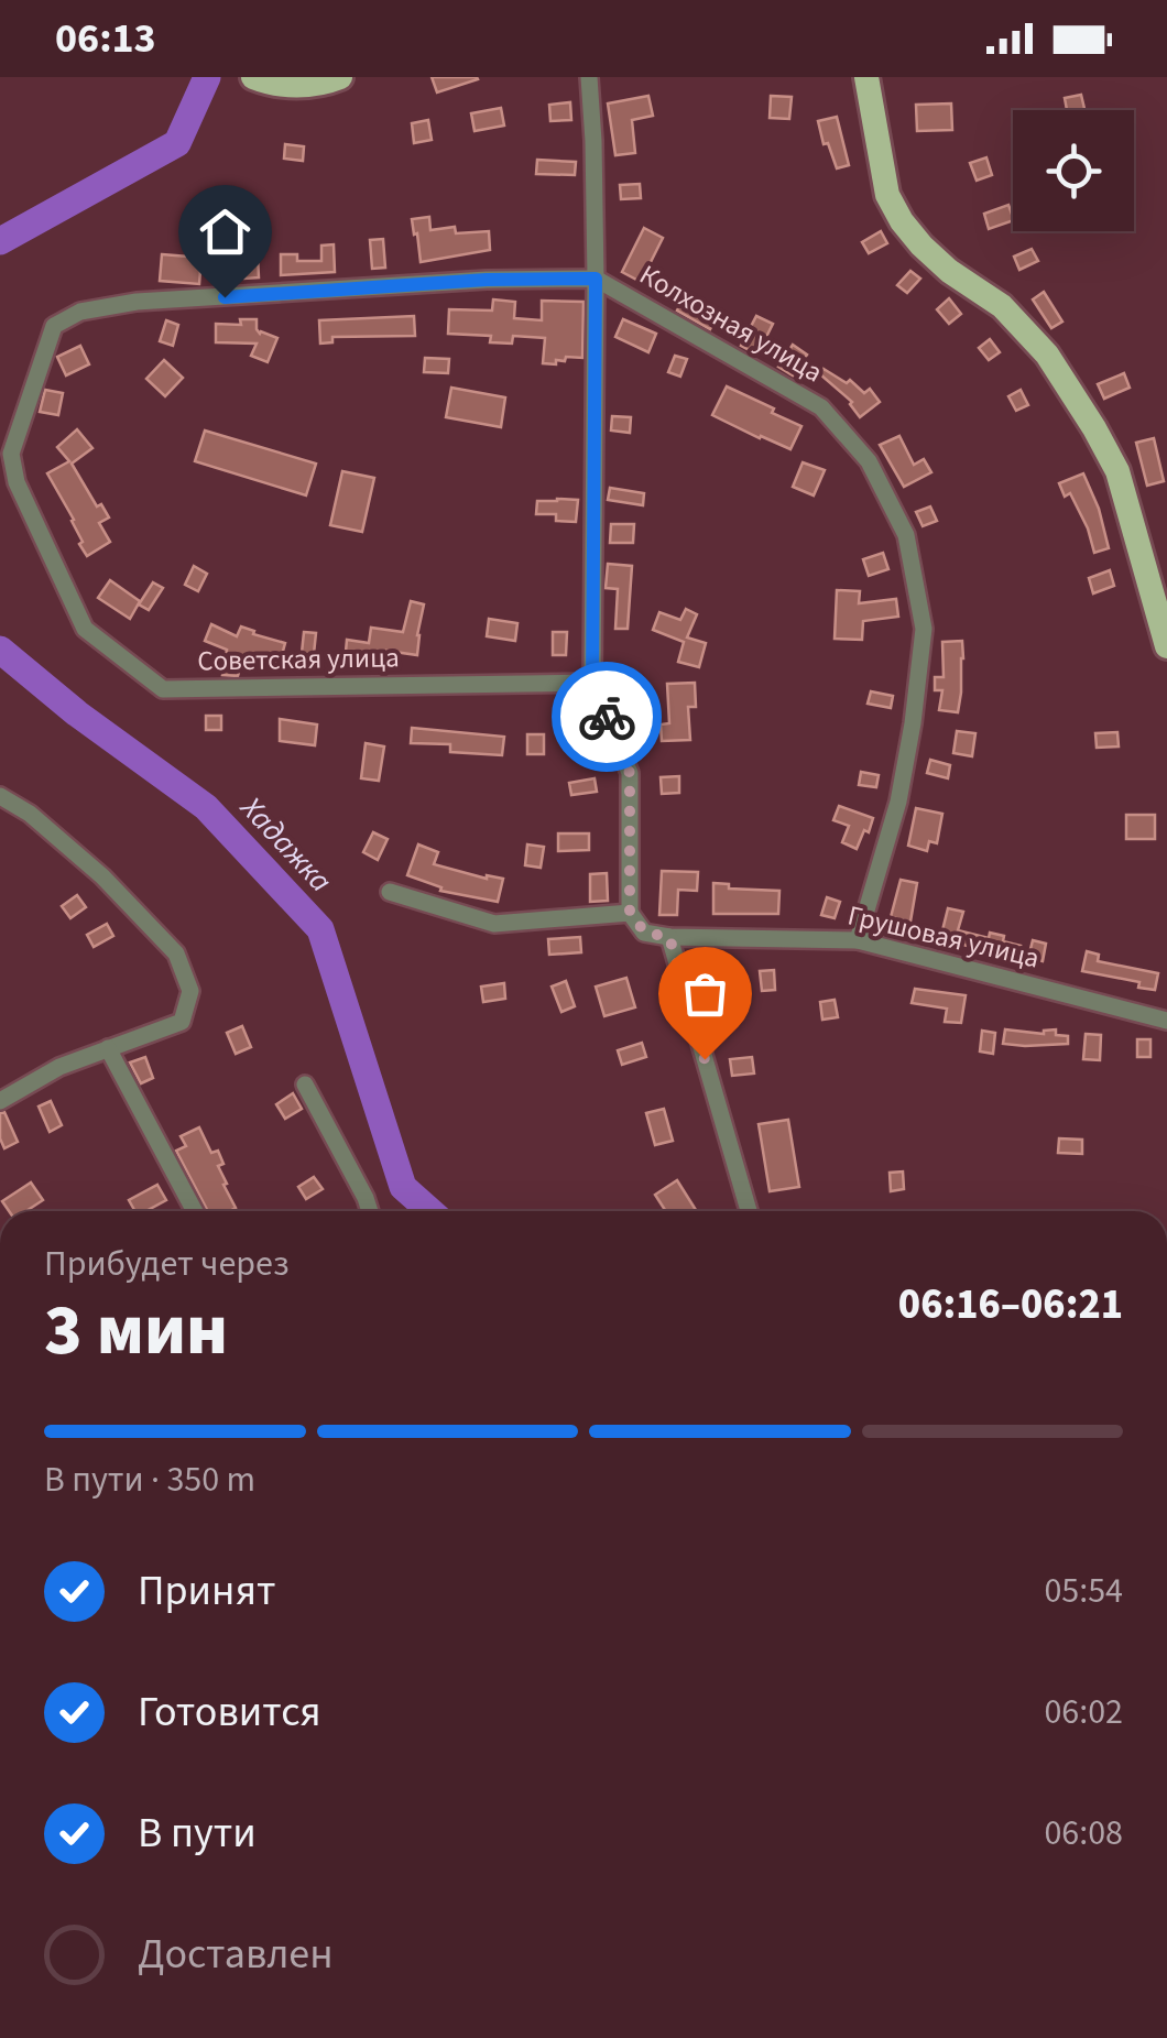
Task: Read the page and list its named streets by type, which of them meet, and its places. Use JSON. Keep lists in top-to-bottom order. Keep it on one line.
{"streets":{"street":["Колхозная улица","Советская улица","Грушовая улица"]},"crossings":[["Колхозная улица","Советская улица"],["Колхозная улица","Грушовая улица"]],"water":["Хадажка"],"page":{"status":"06:13","heading":["3 мин","Прибудет через","06:16–06:21"],"bar":"В пути · 350 m","list":[["Принят","05:54"],["Готовится","06:02"],["В пути","06:08"],"Доставлен"]}}
